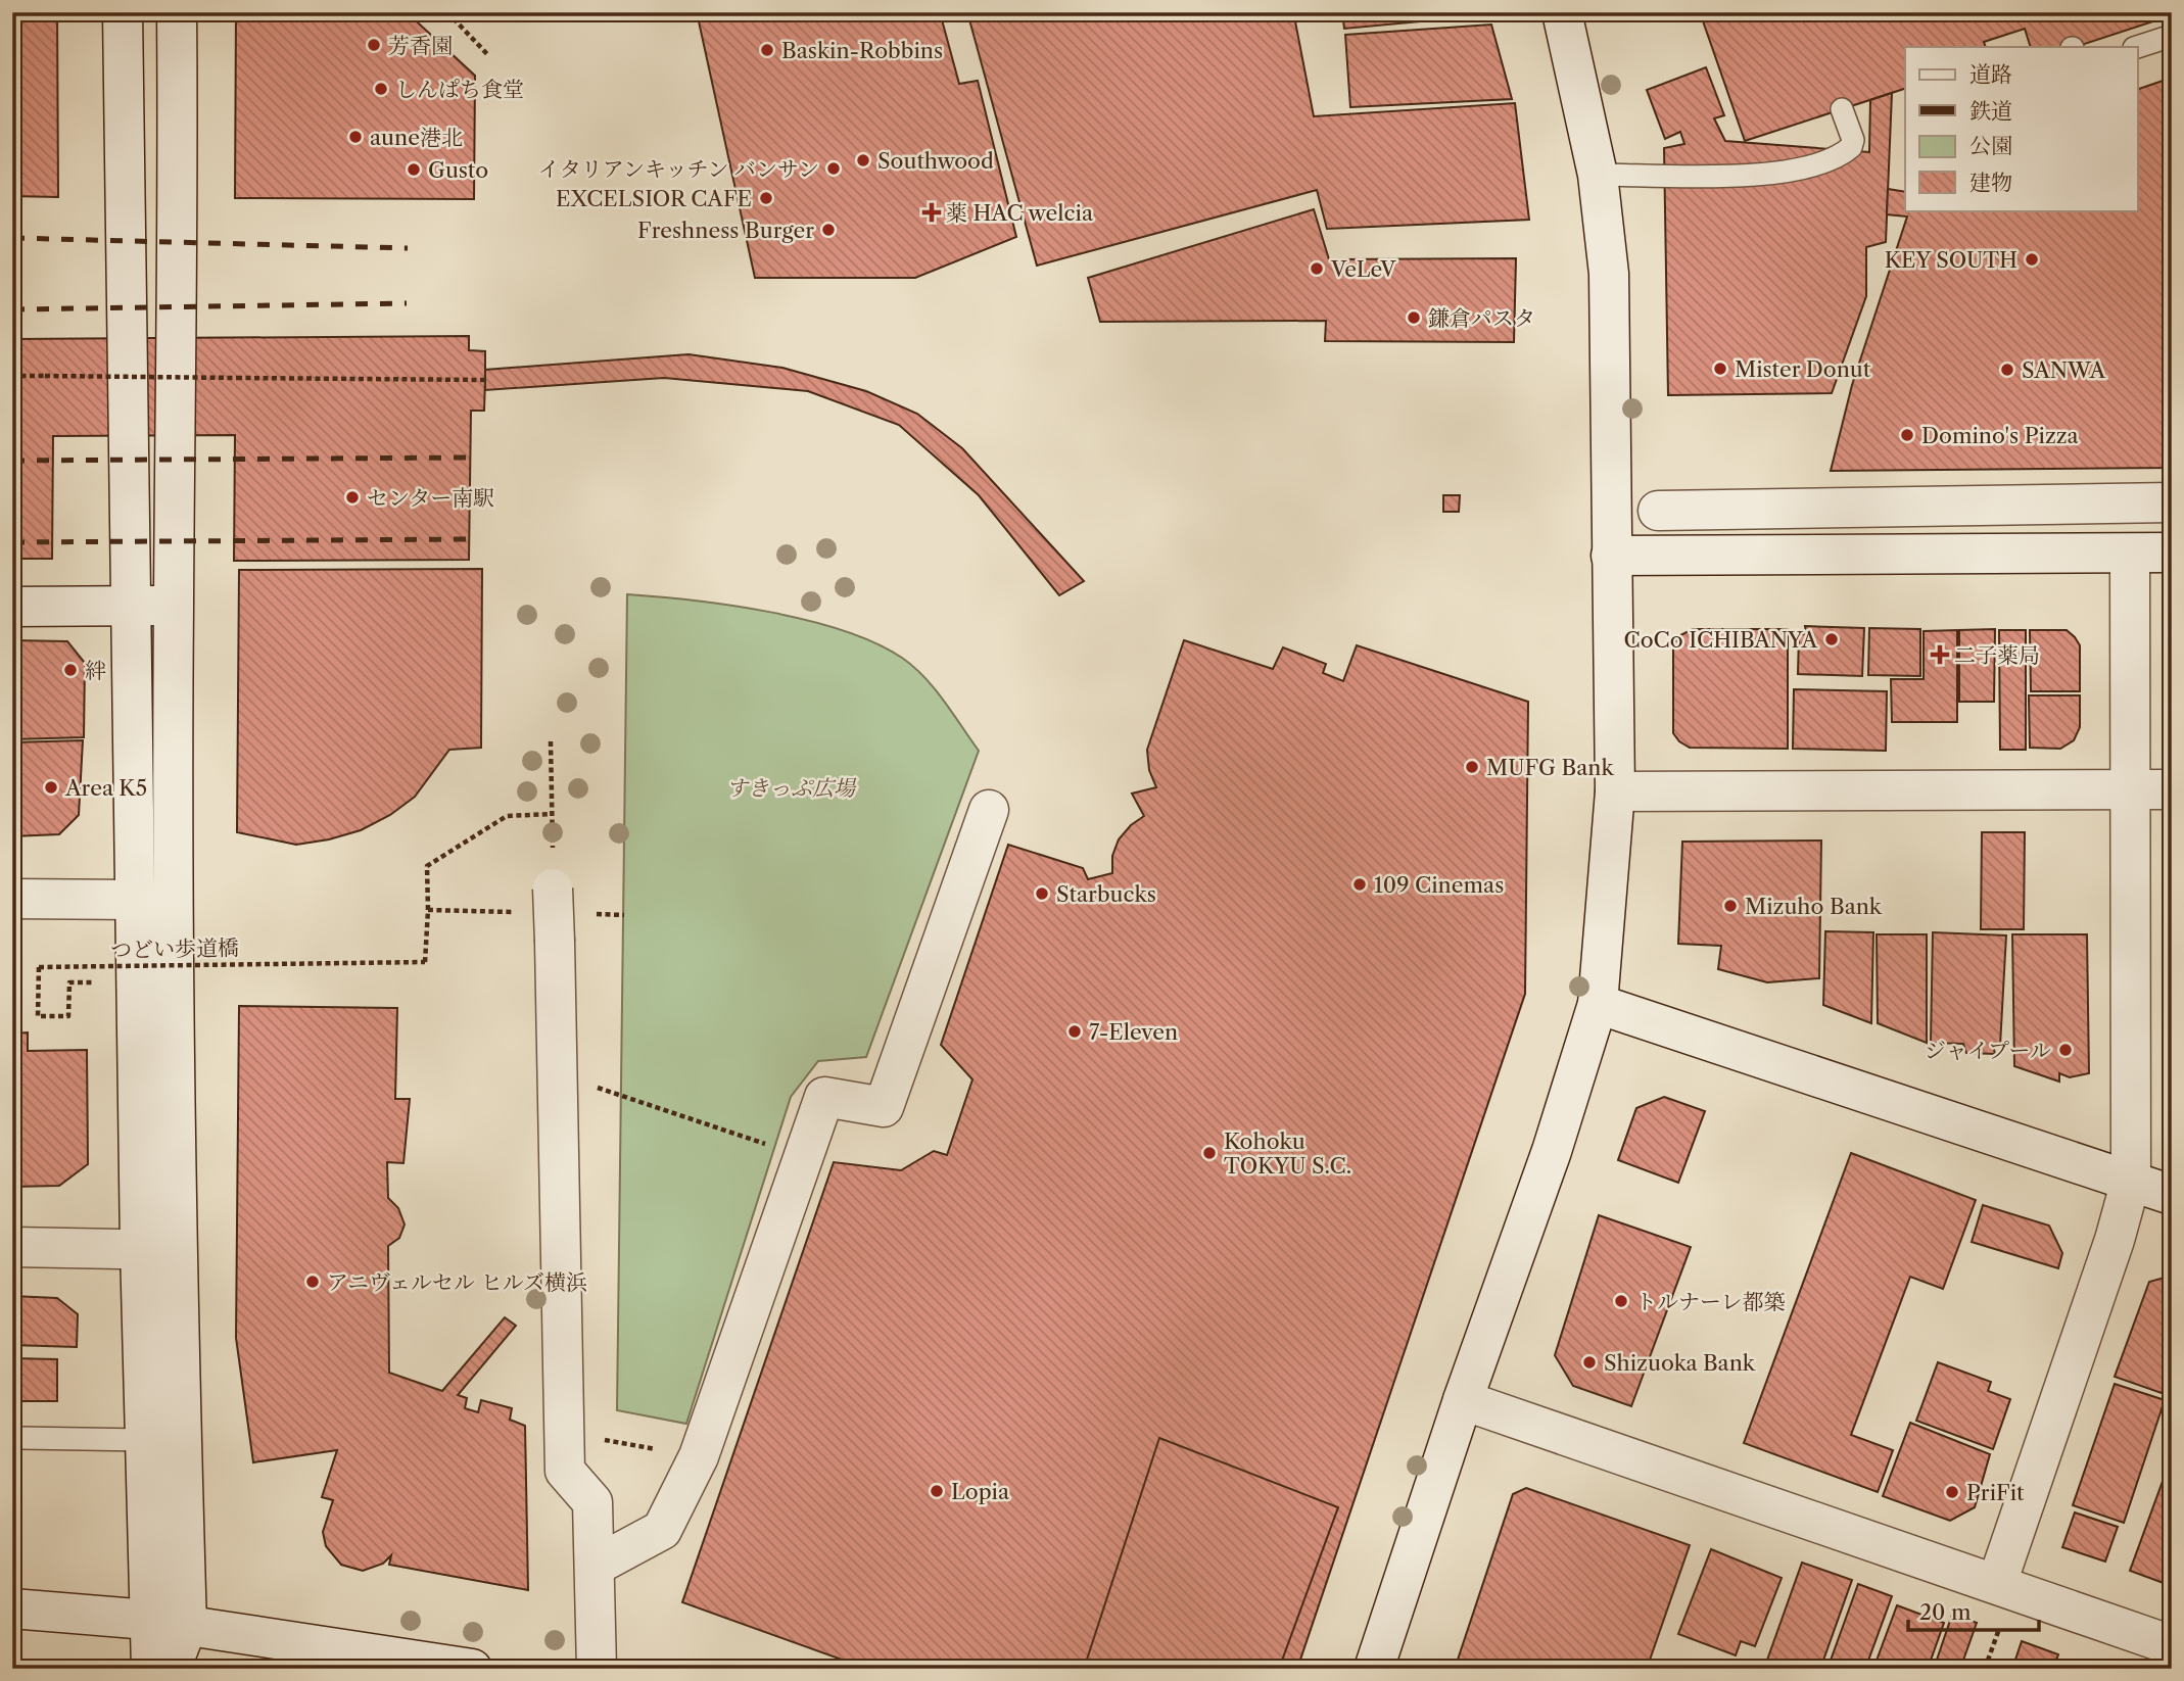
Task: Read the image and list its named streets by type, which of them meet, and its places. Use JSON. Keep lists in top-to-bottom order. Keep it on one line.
{"streets":{"path":["つどい歩道橋"]},"parks":["すきっぷ広場"],"places":{"other":["芳香園","Baskin-Robbins","しんぱち食堂","aune港北","Southwood","イタリアンキッチン バンサン","Gusto","EXCELSIOR CAFE","Freshness Burger","KEY SOUTH","VeLeV","鎌倉パスタ","Mister Donut","SANWA","Domino's Pizza","センター南駅","CoCo ICHIBANYA","絆","MUFG Bank","Area K5","109 Cinemas","Starbucks","Mizuho Bank","7-Eleven","ジャイプール","Kohoku TOKYU S.C.","アニヴェルセル ヒルズ横浜","トルナーレ都築","Shizuoka Bank","Lopia","PriFit"],"health":["薬 HAC welcia","二子薬局"]},"legend":["道路","鉄道","公園","建物"],"scale_bar":"20 m"}
